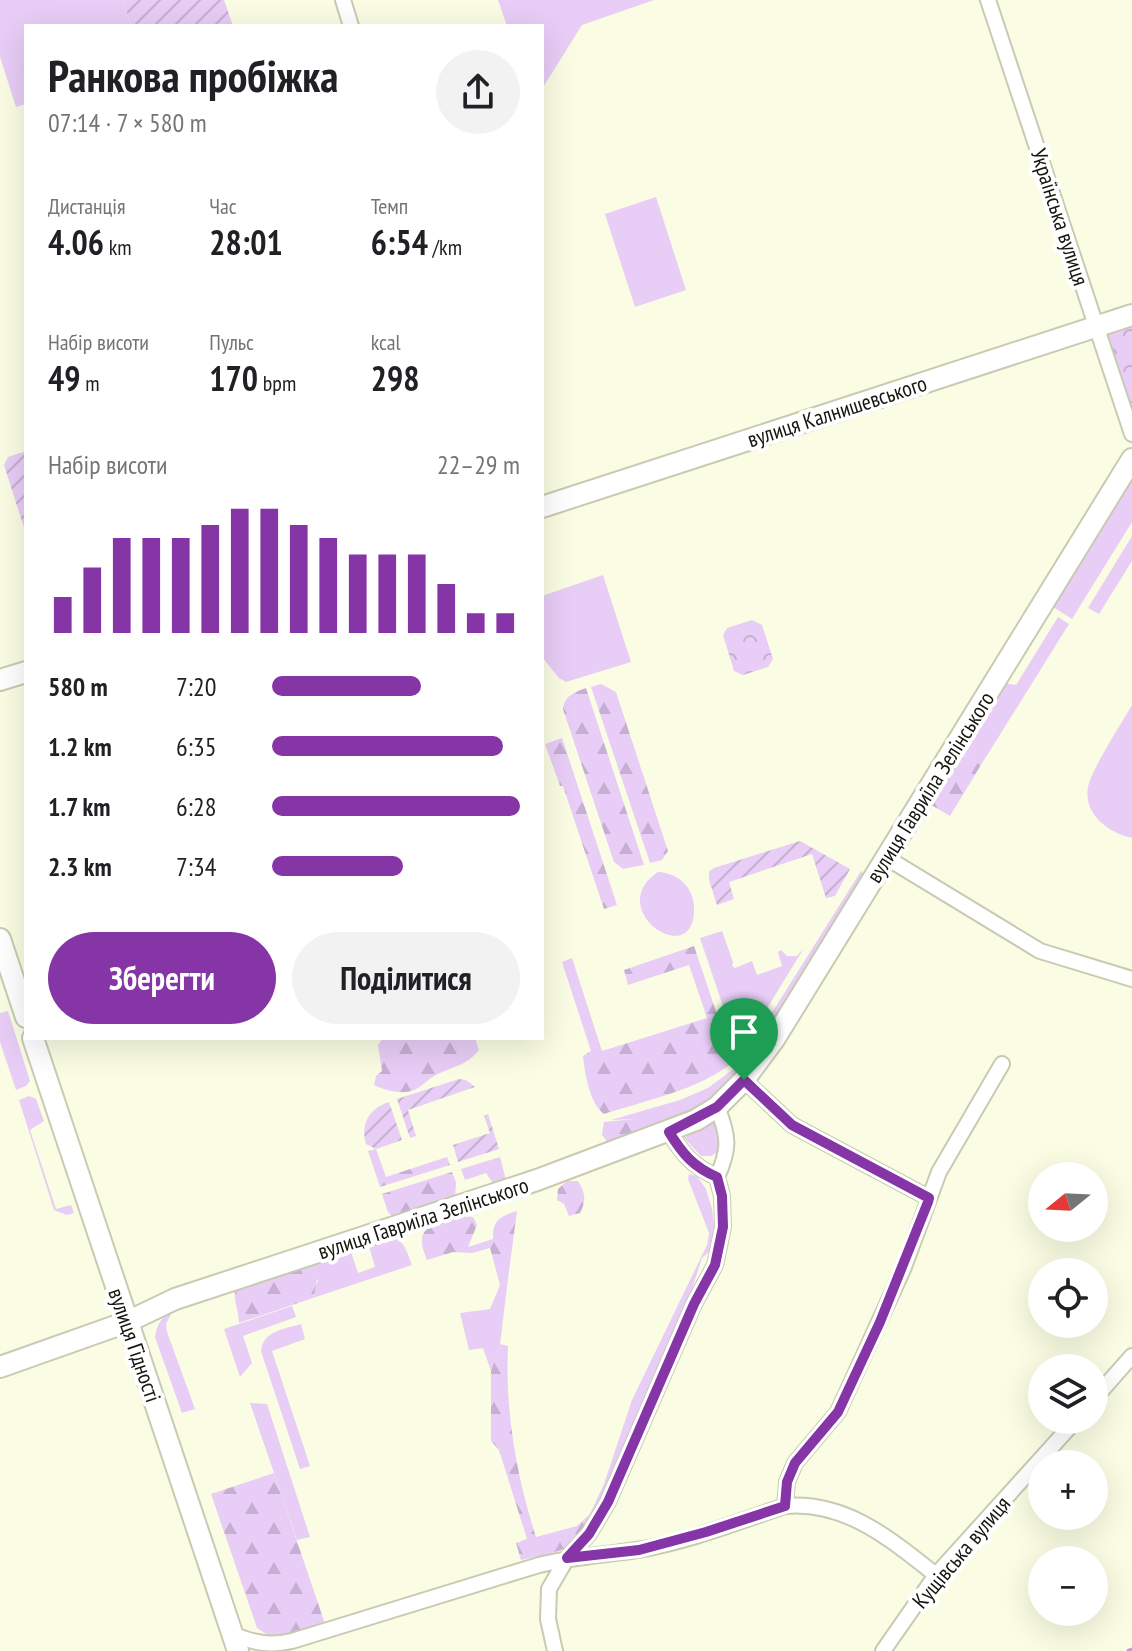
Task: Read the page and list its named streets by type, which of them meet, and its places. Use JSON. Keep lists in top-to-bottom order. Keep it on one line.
{"streets":{"street":["Українська вулиця","вулиця Калнишевського","вулиця Гавриїла Зелінського","вулиця Гідності","Кущівська вулиця"]},"crossings":[["Українська вулиця","вулиця Калнишевського"],["вулиця Гавриїла Зелінського","вулиця Гідності"]],"north":"left","page":{"heading":["Ранкова пробіжка","07:14 · 7 × 580 m"],"stats":[["Дистанція","4.06 km"],["Час","28:01"],["Темп","6:54 /km"],["Набір висоти","49 m"],["Пульс","170 bpm"],["kcal","298"]],"chart":["Набір висоти","22–29 m"],"list":[{"name":"580 m","note":"7:20"},{"name":"1.2 km","note":"6:35"},{"name":"1.7 km","note":"6:28"},{"name":"2.3 km","note":"7:34"}],"buttons":["Зберегти","Поділитися"],"map_buttons":["+","−"]}}
